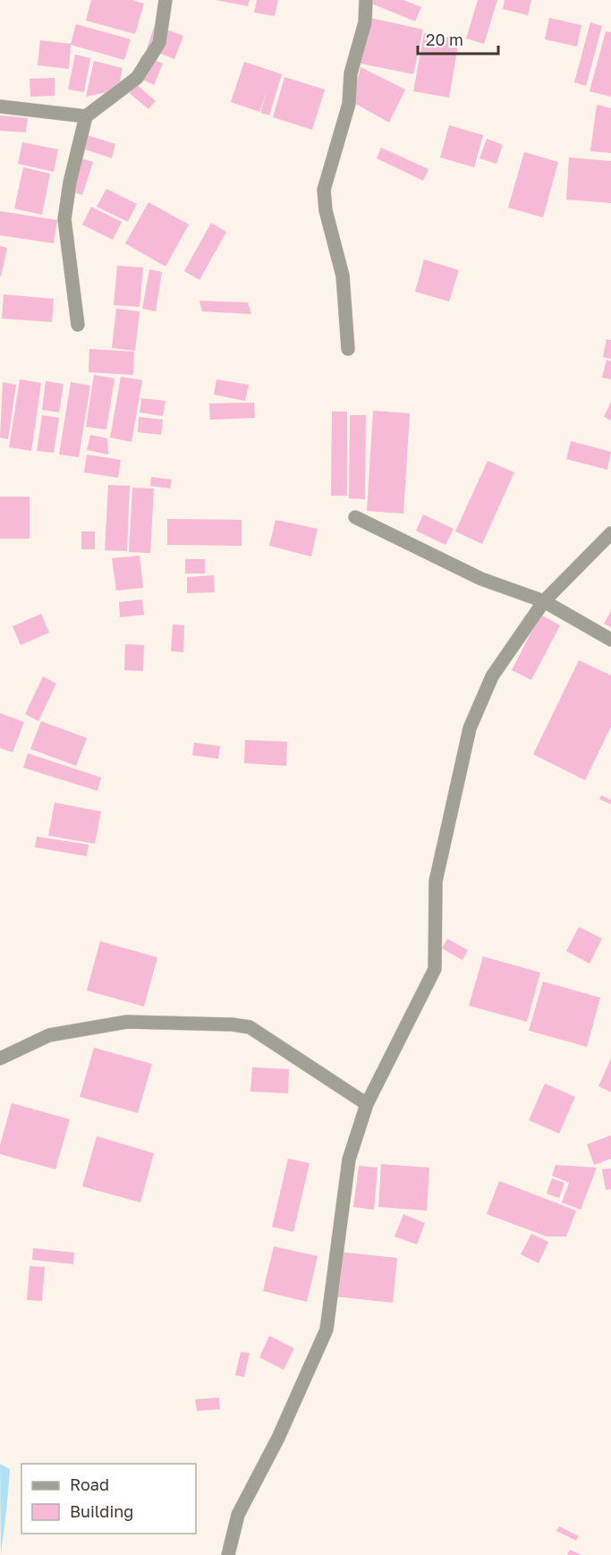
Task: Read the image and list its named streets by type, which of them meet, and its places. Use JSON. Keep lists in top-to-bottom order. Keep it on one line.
{"legend":["Road","Building"],"scale_bar":"20 m"}
